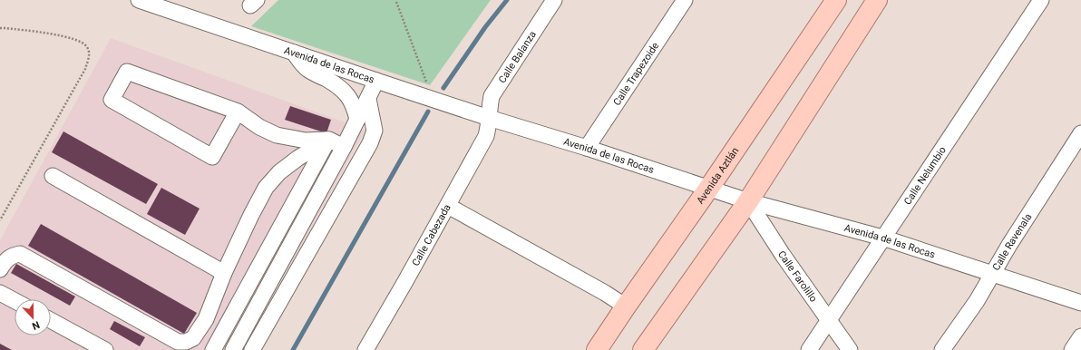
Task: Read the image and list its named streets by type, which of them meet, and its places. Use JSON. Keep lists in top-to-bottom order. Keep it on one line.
{"streets":{"main road":["Avenida Aztlán"],"street":["Calle Balanza","Avenida de las Rocas","Calle Trapezoide","Calle Nelumbio","Calle Cabezada","Calle Ravenala","Calle Farolillo"]},"crossings":[["Calle Balanza","Avenida de las Rocas"],["Calle Balanza","Calle Cabezada"],["Avenida de las Rocas","Calle Trapezoide"],["Avenida de las Rocas","Avenida Aztlán"],["Avenida de las Rocas","Calle Nelumbio"],["Avenida de las Rocas","Calle Cabezada"],["Avenida de las Rocas","Calle Ravenala"],["Avenida de las Rocas","Calle Farolillo"],["Calle Nelumbio","Calle Farolillo"]],"north":"bottom"}
